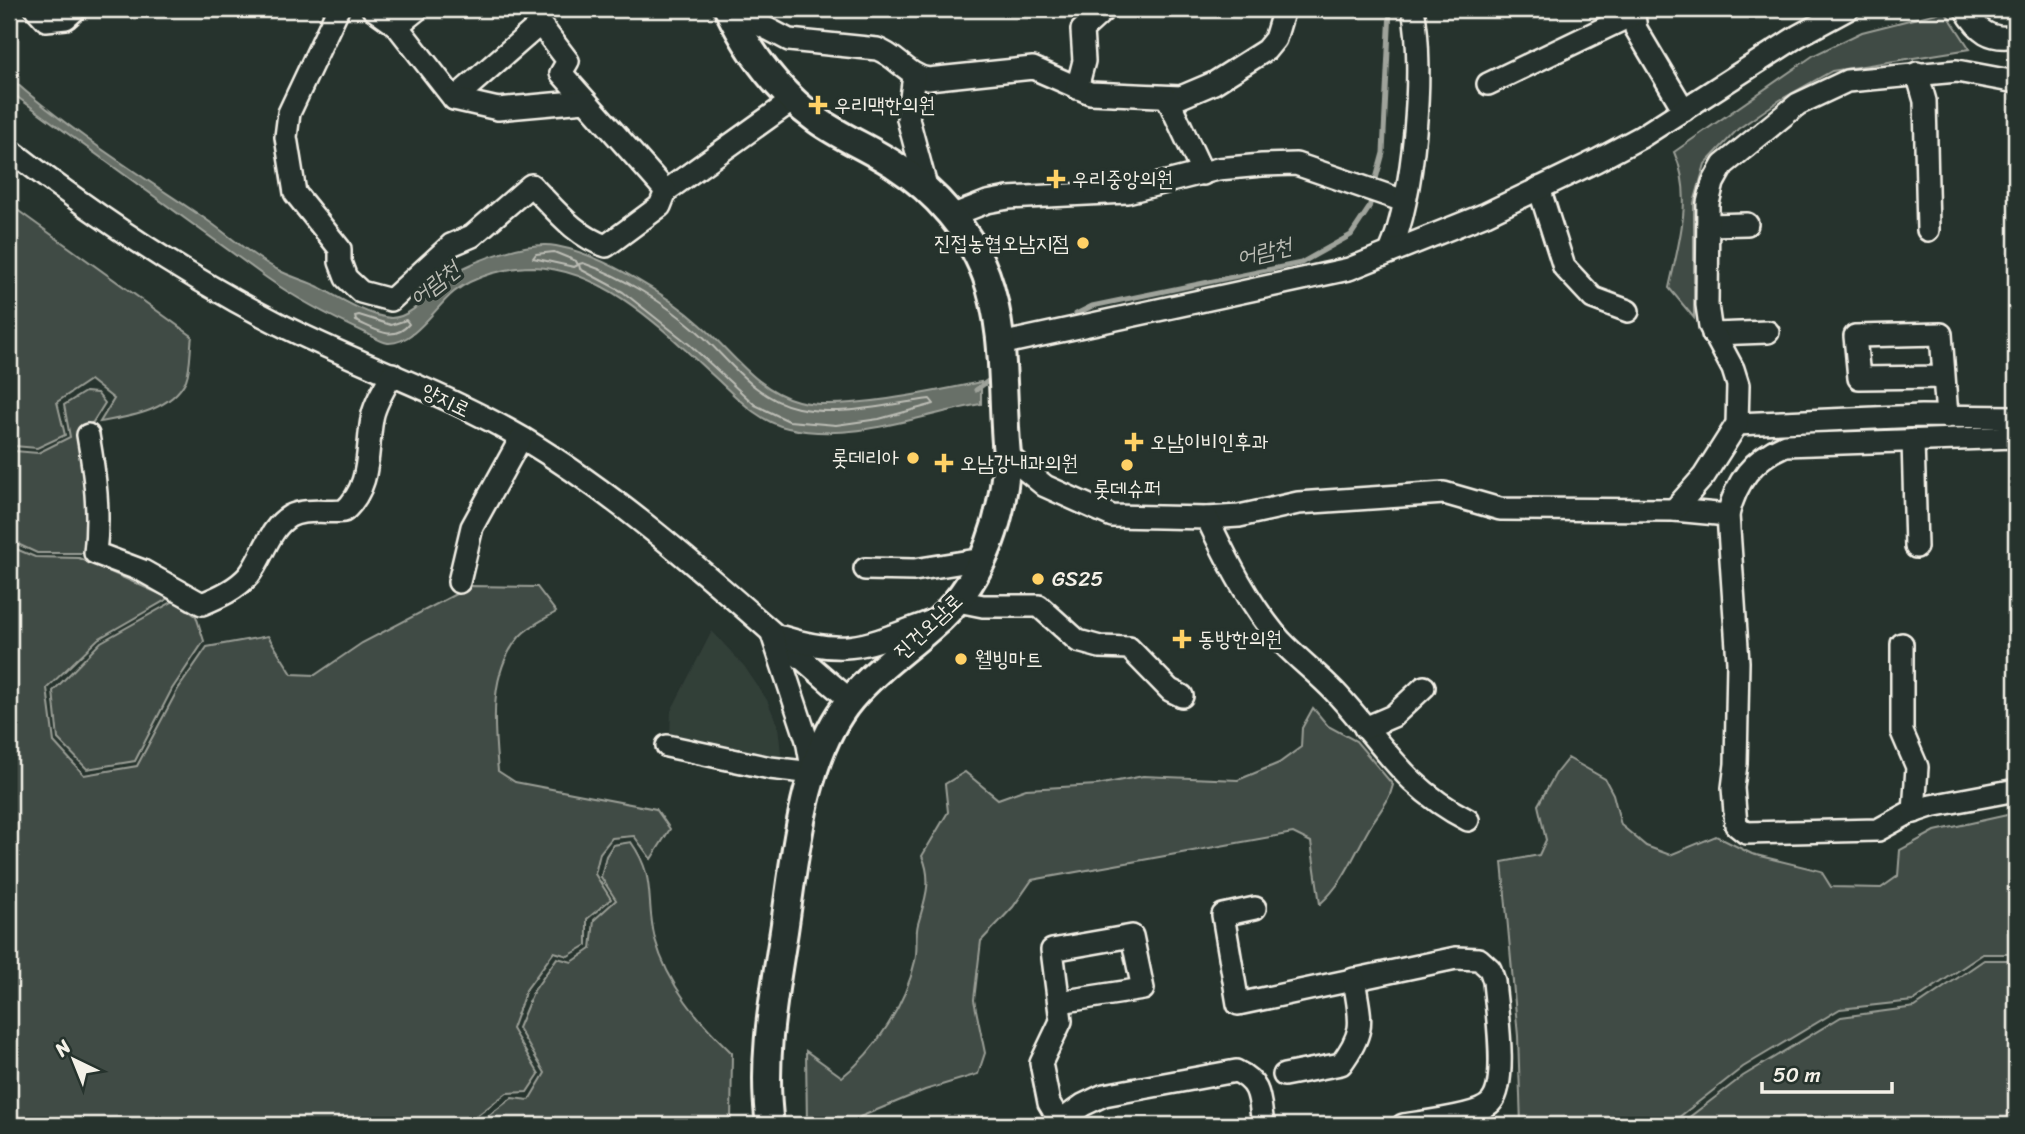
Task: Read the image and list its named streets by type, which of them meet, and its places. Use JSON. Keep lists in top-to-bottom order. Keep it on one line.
{"streets":{"main road":["진건오남로"],"street":["양지로"]},"crossings":[["양지로","진건오남로"]],"water":["어람천"],"places":{"health":["우리맥한의원","우리중앙의원","오남이비인후과","오남강내과의원","동방한의원"],"other":["진접농협오남지점","롯데리아","롯데슈퍼","GS25","웰빙마트"]},"scale_bar":"50 m","north":"top left"}
